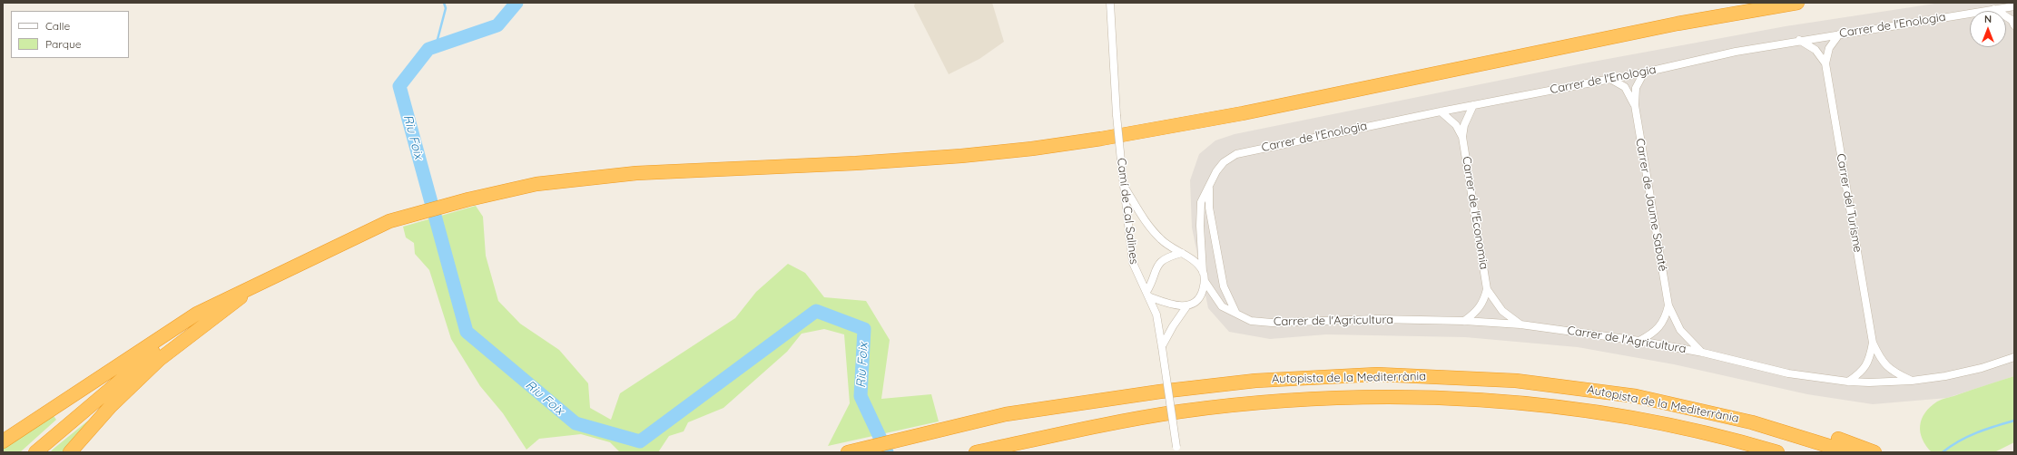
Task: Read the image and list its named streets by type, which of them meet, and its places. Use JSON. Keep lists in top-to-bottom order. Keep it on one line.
{"streets":{"highway":["Autopista de la Mediterrània"],"street":["Carrer de l'Enologia","Carrer del Turisme","Carrer de Jaume Sabaté","Camí de Cal Salines","Carrer de l'Economia","Carrer de l'Agricultura"]},"crossings":[["Carrer de l'Enologia","Carrer del Turisme"],["Carrer de l'Enologia","Carrer de Jaume Sabaté"],["Carrer de l'Enologia","Camí de Cal Salines"],["Carrer de l'Enologia","Carrer de l'Economia"],["Carrer de l'Enologia","Carrer de l'Agricultura"],["Carrer del Turisme","Carrer de l'Agricultura"],["Carrer de Jaume Sabaté","Carrer de l'Agricultura"],["Camí de Cal Salines","Carrer de l'Agricultura"],["Carrer de l'Economia","Carrer de l'Agricultura"]],"water":["Riu Foix"],"legend":["Calle","Parque"],"north":"top"}
